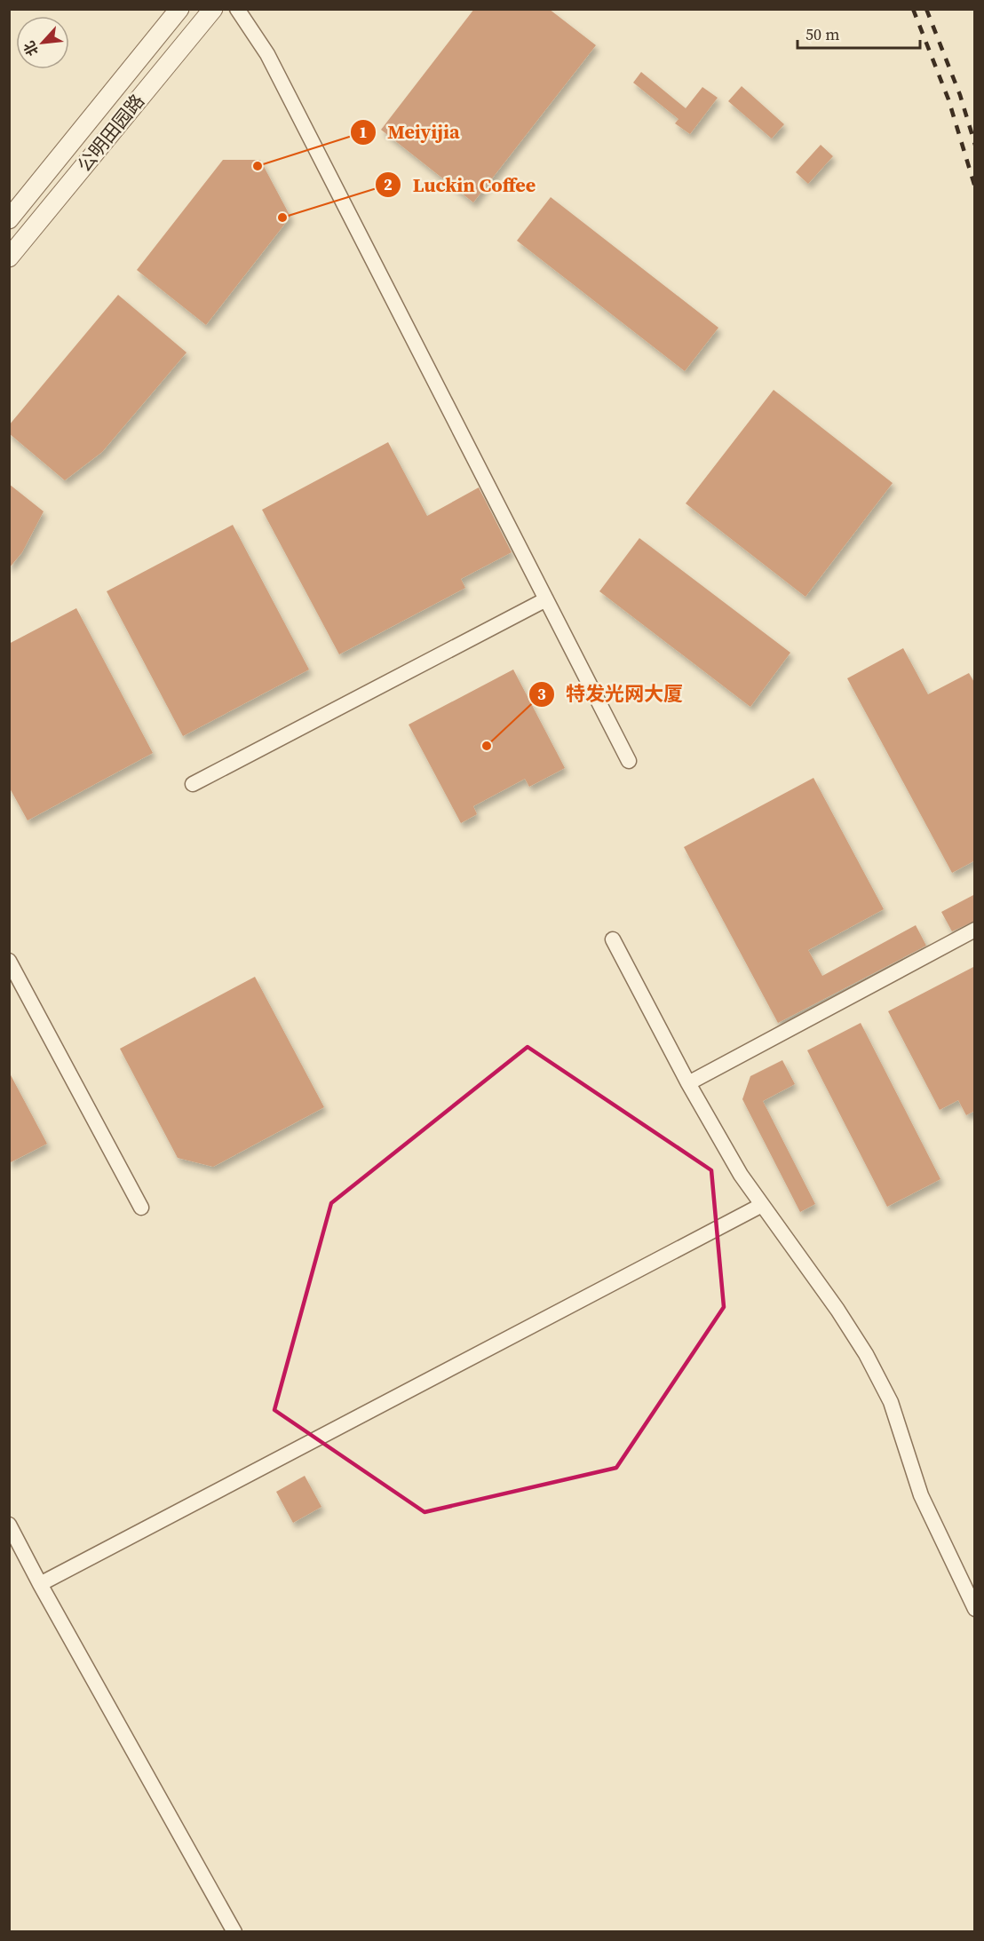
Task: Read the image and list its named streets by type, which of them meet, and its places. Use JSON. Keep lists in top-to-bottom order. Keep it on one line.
{"streets":{"street":["公明田园路"]},"places":["Meiyijia","Luckin Coffee","特发光网大厦"],"scale_bar":"50 m","north":"bottom left"}
